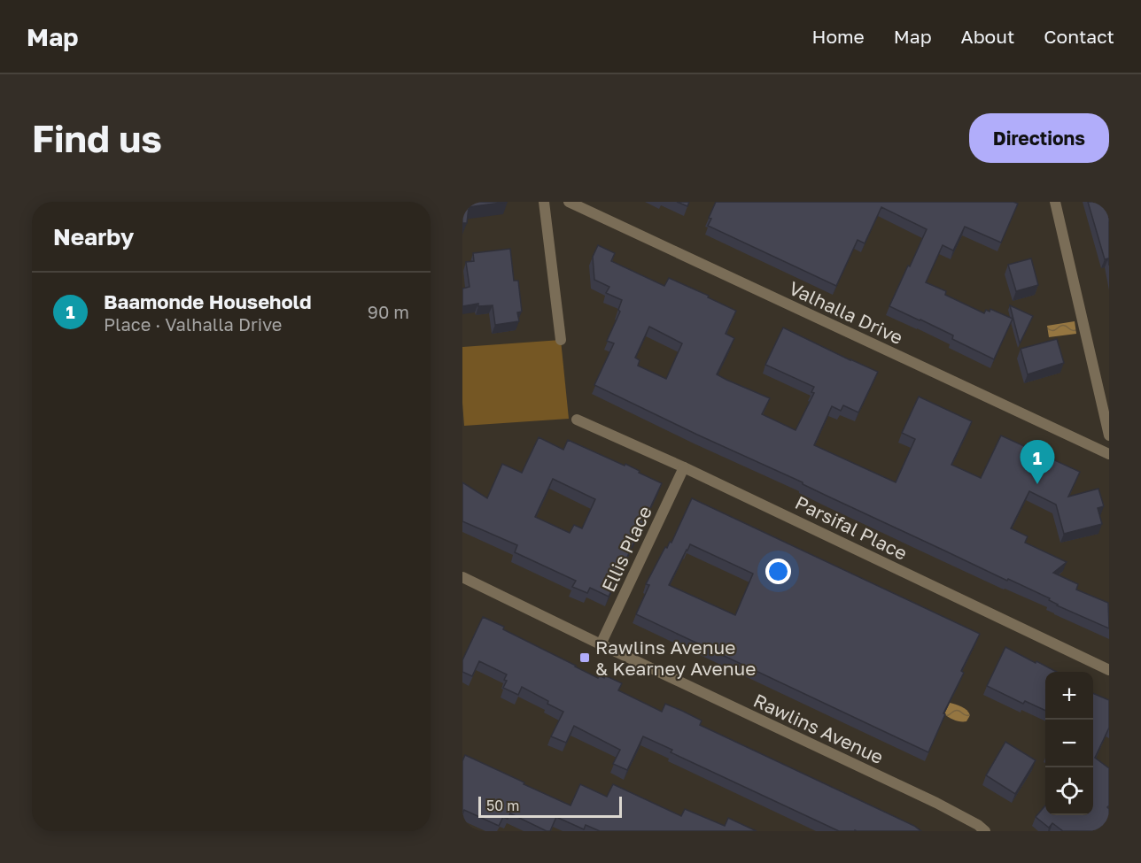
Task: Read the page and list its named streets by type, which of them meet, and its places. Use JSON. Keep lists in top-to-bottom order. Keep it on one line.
{"streets":{"street":["Valhalla Drive","Parsifal Place","Ellis Place","Rawlins Avenue"]},"crossings":[["Parsifal Place","Ellis Place"],["Ellis Place","Rawlins Avenue"]],"places":{"transit":["Rawlins Avenue & Kearney Avenue"]},"scale_bar":"50 m","page":{"header":"Map","nav":["Home","Map","About","Contact"],"buttons":"Directions","title":"Find us","heading":"Nearby","list":[{"mark":"1","name":"Baamonde Household","note":"Place · Valhalla Drive","value":"90 m"}],"pins":"1","map_buttons":["+","−"],"scale":"50 m"}}
